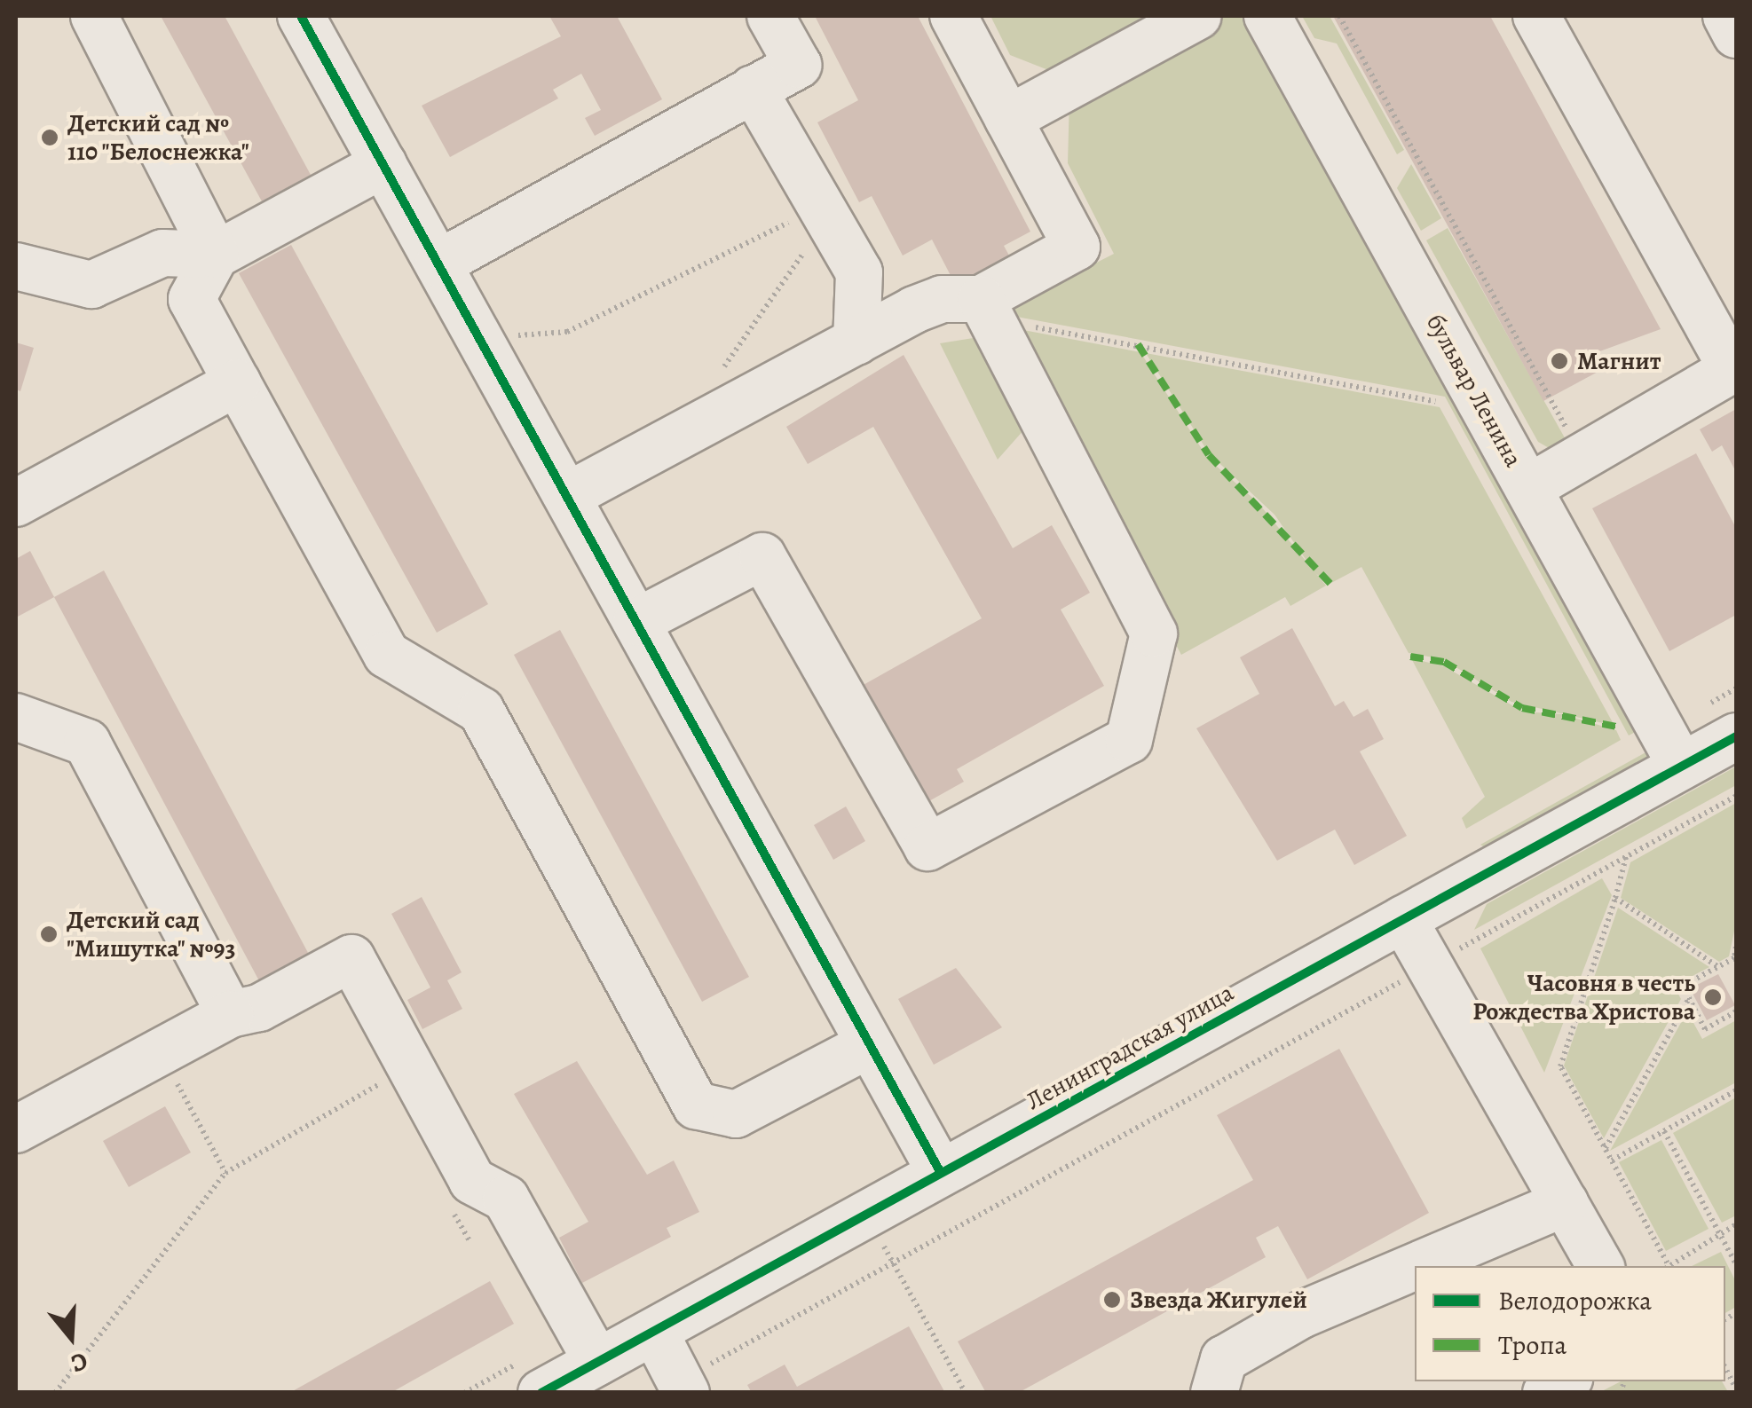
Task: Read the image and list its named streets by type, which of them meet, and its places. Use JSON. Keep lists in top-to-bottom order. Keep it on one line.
{"streets":{"street":["бульвар Ленина","Ленинградская улица"]},"crossings":[["бульвар Ленина","Ленинградская улица"]],"places":["Детский сад № 110 \"Белоснежка\"","Магнит","Детский сад \"Мишутка\" №93","Часовня в честь Рождества Христова","Звезда Жигулей"],"legend":["Велодорожка","Тропа"],"north":"bottom"}
